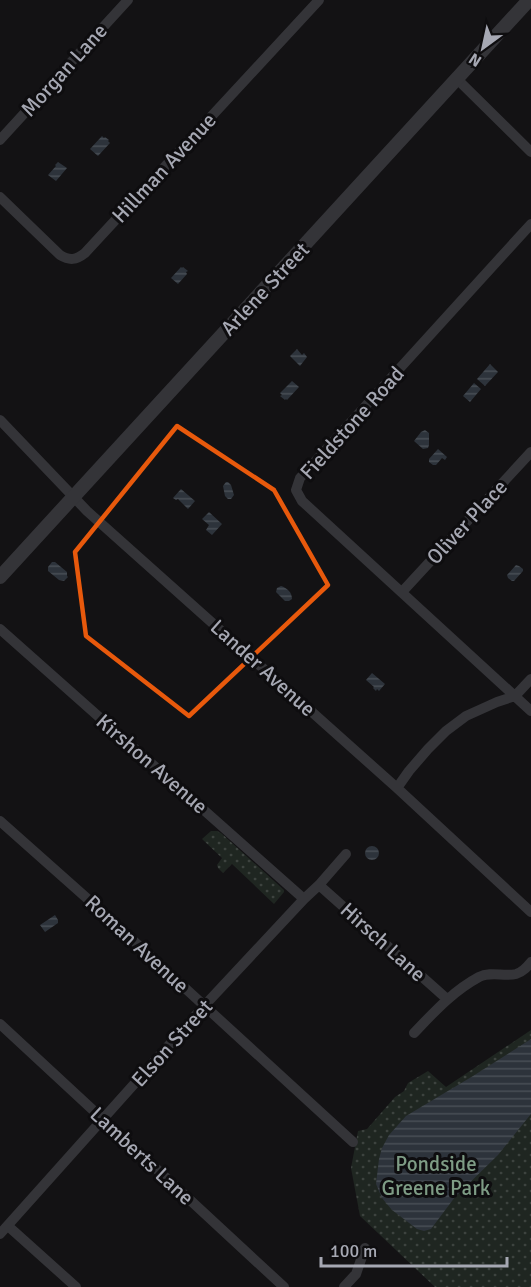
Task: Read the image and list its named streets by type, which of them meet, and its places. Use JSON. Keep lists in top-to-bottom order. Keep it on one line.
{"streets":{"street":["Morgan Lane","Hillman Avenue","Arlene Street","Fieldstone Road","Oliver Place","Lander Avenue","Kirshon Avenue","Hirsch Lane","Roman Avenue","Elson Street","Lamberts Lane"]},"crossings":[["Arlene Street","Lander Avenue"],["Fieldstone Road","Oliver Place"],["Kirshon Avenue","Elson Street"],["Hirsch Lane","Elson Street"],["Roman Avenue","Elson Street"],["Elson Street","Lamberts Lane"]],"parks":["Pondside Greene Park"],"scale_bar":"100 m","north":"bottom left"}
